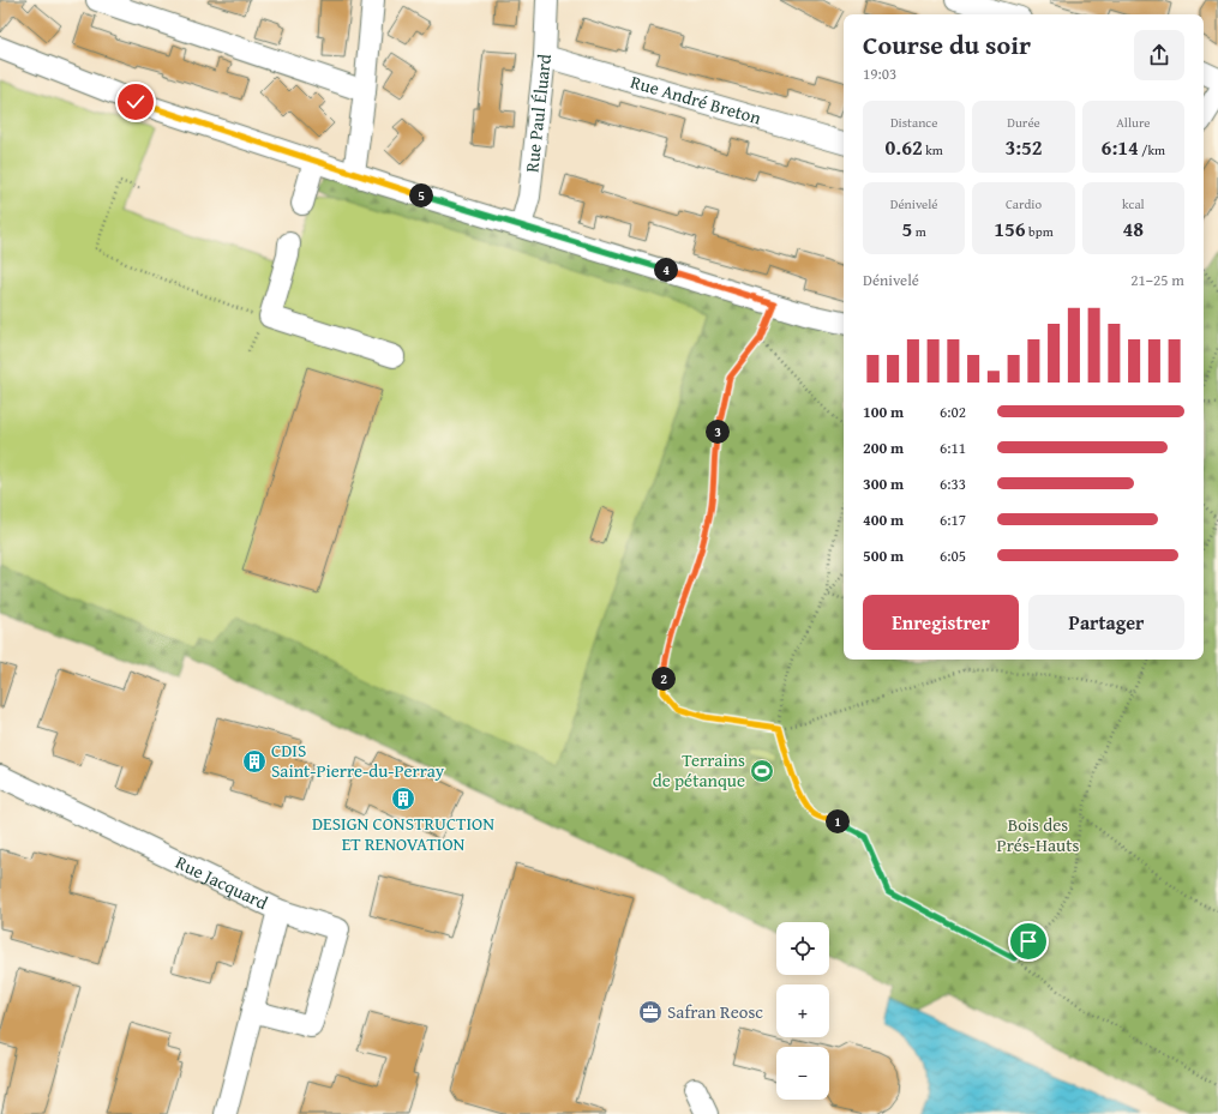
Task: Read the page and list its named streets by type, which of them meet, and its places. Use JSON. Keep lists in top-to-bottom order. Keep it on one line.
{"streets":{"street":["Rue André Breton","Rue Paul Éluard","Rue Jacquard"]},"crossings":[["Rue André Breton","Rue Paul Éluard"]],"parks":["Bois des Prés-Hauts"],"places":{"building":["CDIS Saint-Pierre-du-Perray","DESIGN CONSTRUCTION ET RENOVATION"],"sports":["Terrains de pétanque"],"office":["Safran Reosc"]},"page":{"heading":["Course du soir","19:03"],"stats":[["Distance","0.62 km"],["Durée","3:52"],["Allure","6:14 /km"],["Dénivelé","5 m"],["Cardio","156 bpm"],["kcal","48"]],"pins":["5","4","3","2","1"],"chart":["Dénivelé","21–25 m"],"list":[{"name":"100 m","note":"6:02"},{"name":"200 m","note":"6:11"},{"name":"300 m","note":"6:33"},{"name":"400 m","note":"6:17"},{"name":"500 m","note":"6:05"}],"buttons":["Enregistrer","Partager"],"map_buttons":["+","−"]}}
